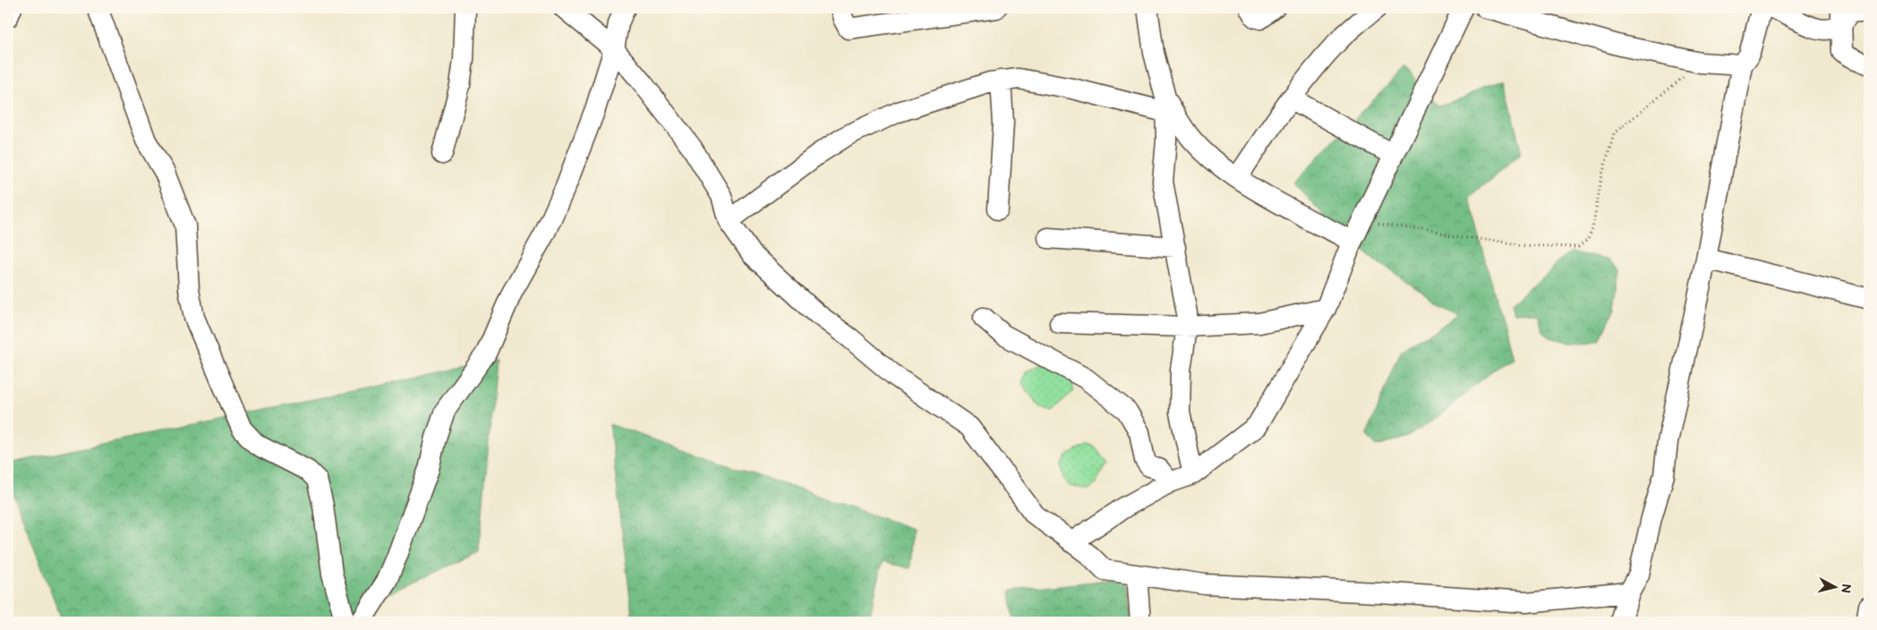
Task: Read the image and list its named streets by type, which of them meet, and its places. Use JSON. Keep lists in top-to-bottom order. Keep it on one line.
{"north":"right"}
